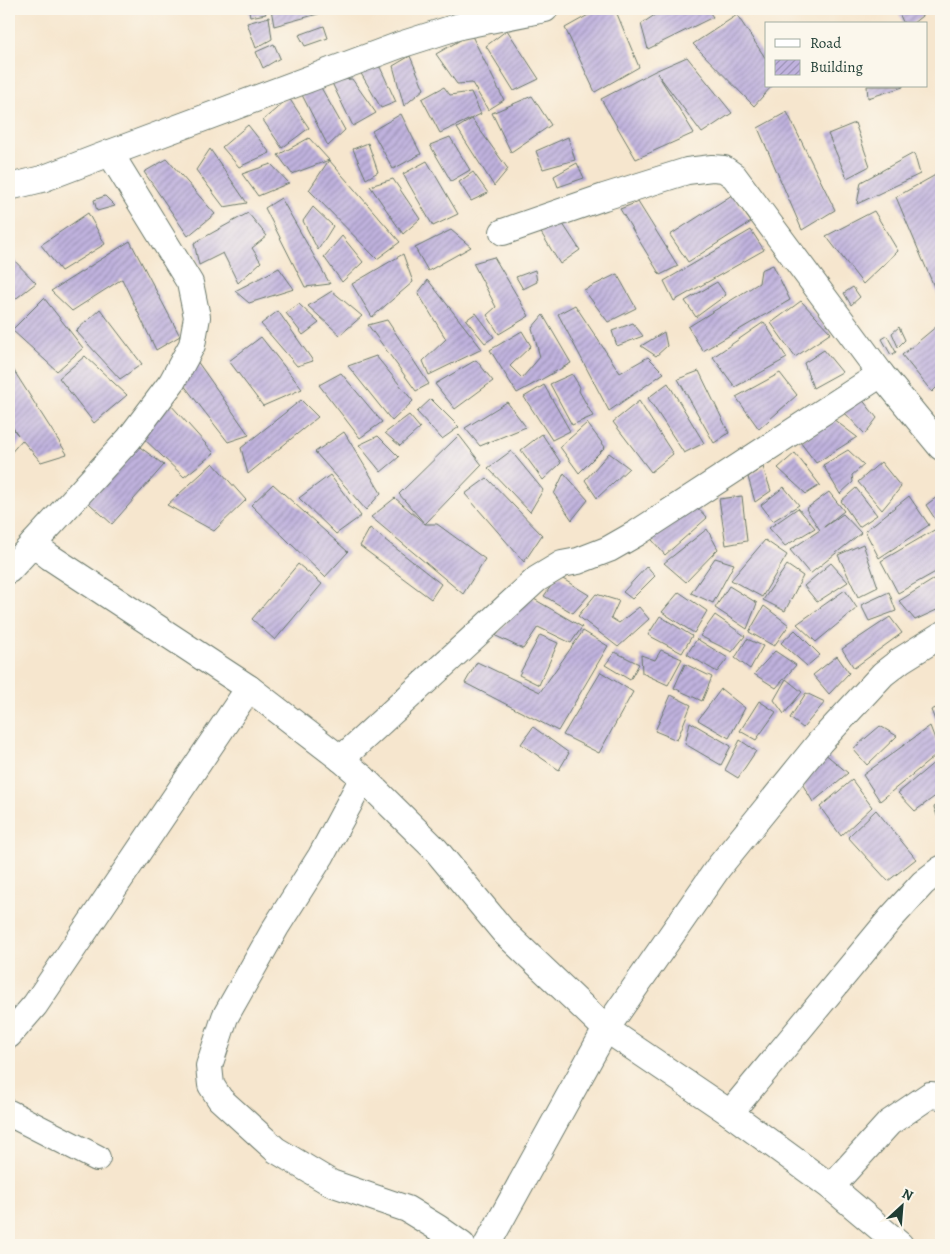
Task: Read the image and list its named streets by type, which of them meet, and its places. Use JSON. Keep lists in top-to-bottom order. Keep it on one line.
{"legend":["Road","Building"],"north":"top right"}
